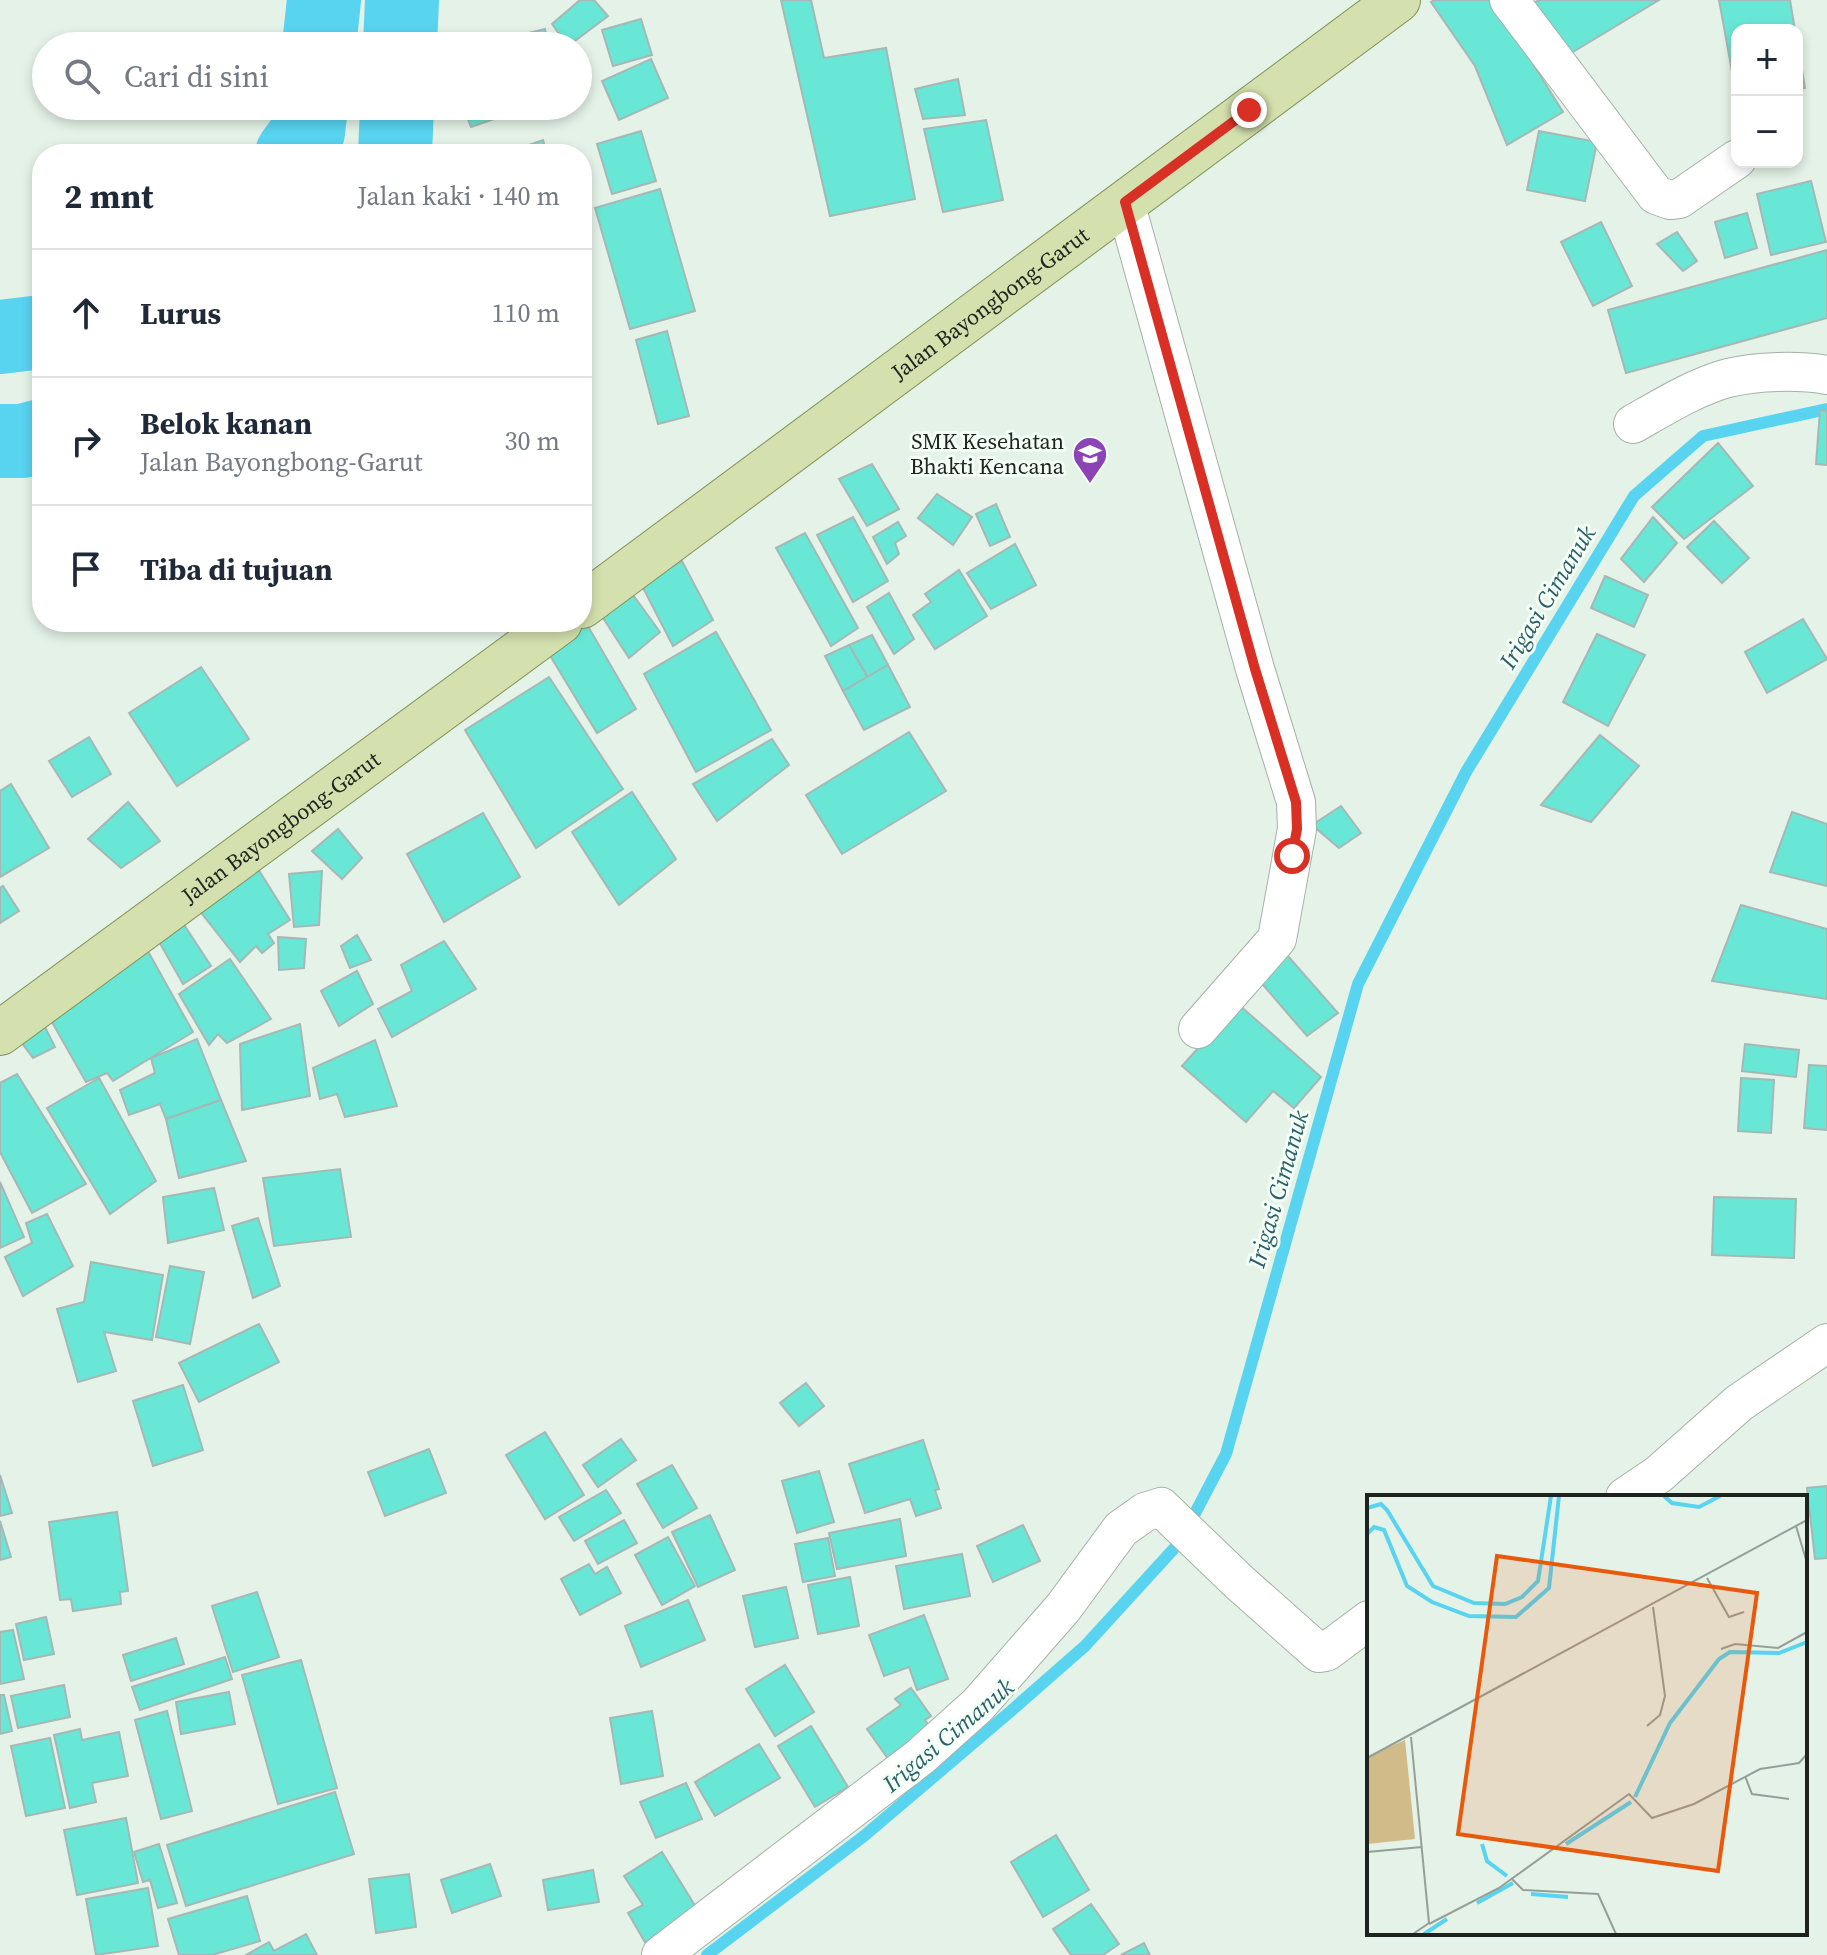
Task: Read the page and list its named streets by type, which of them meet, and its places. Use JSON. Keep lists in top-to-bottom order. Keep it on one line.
{"streets":{"main road":["Jalan Bayongbong-Garut"]},"water":["Irigasi Cimanuk"],"places":{"school or university":["SMK Kesehatan Bhakti Kencana"]},"page":{"map_buttons":["+","−"],"search":"Cari di sini","heading":["2 mnt","Jalan kaki · 140 m"],"list":[["Lurus","110 m"],["Belok kanan","Jalan Bayongbong-Garut","30 m"],"Tiba di tujuan"]}}
